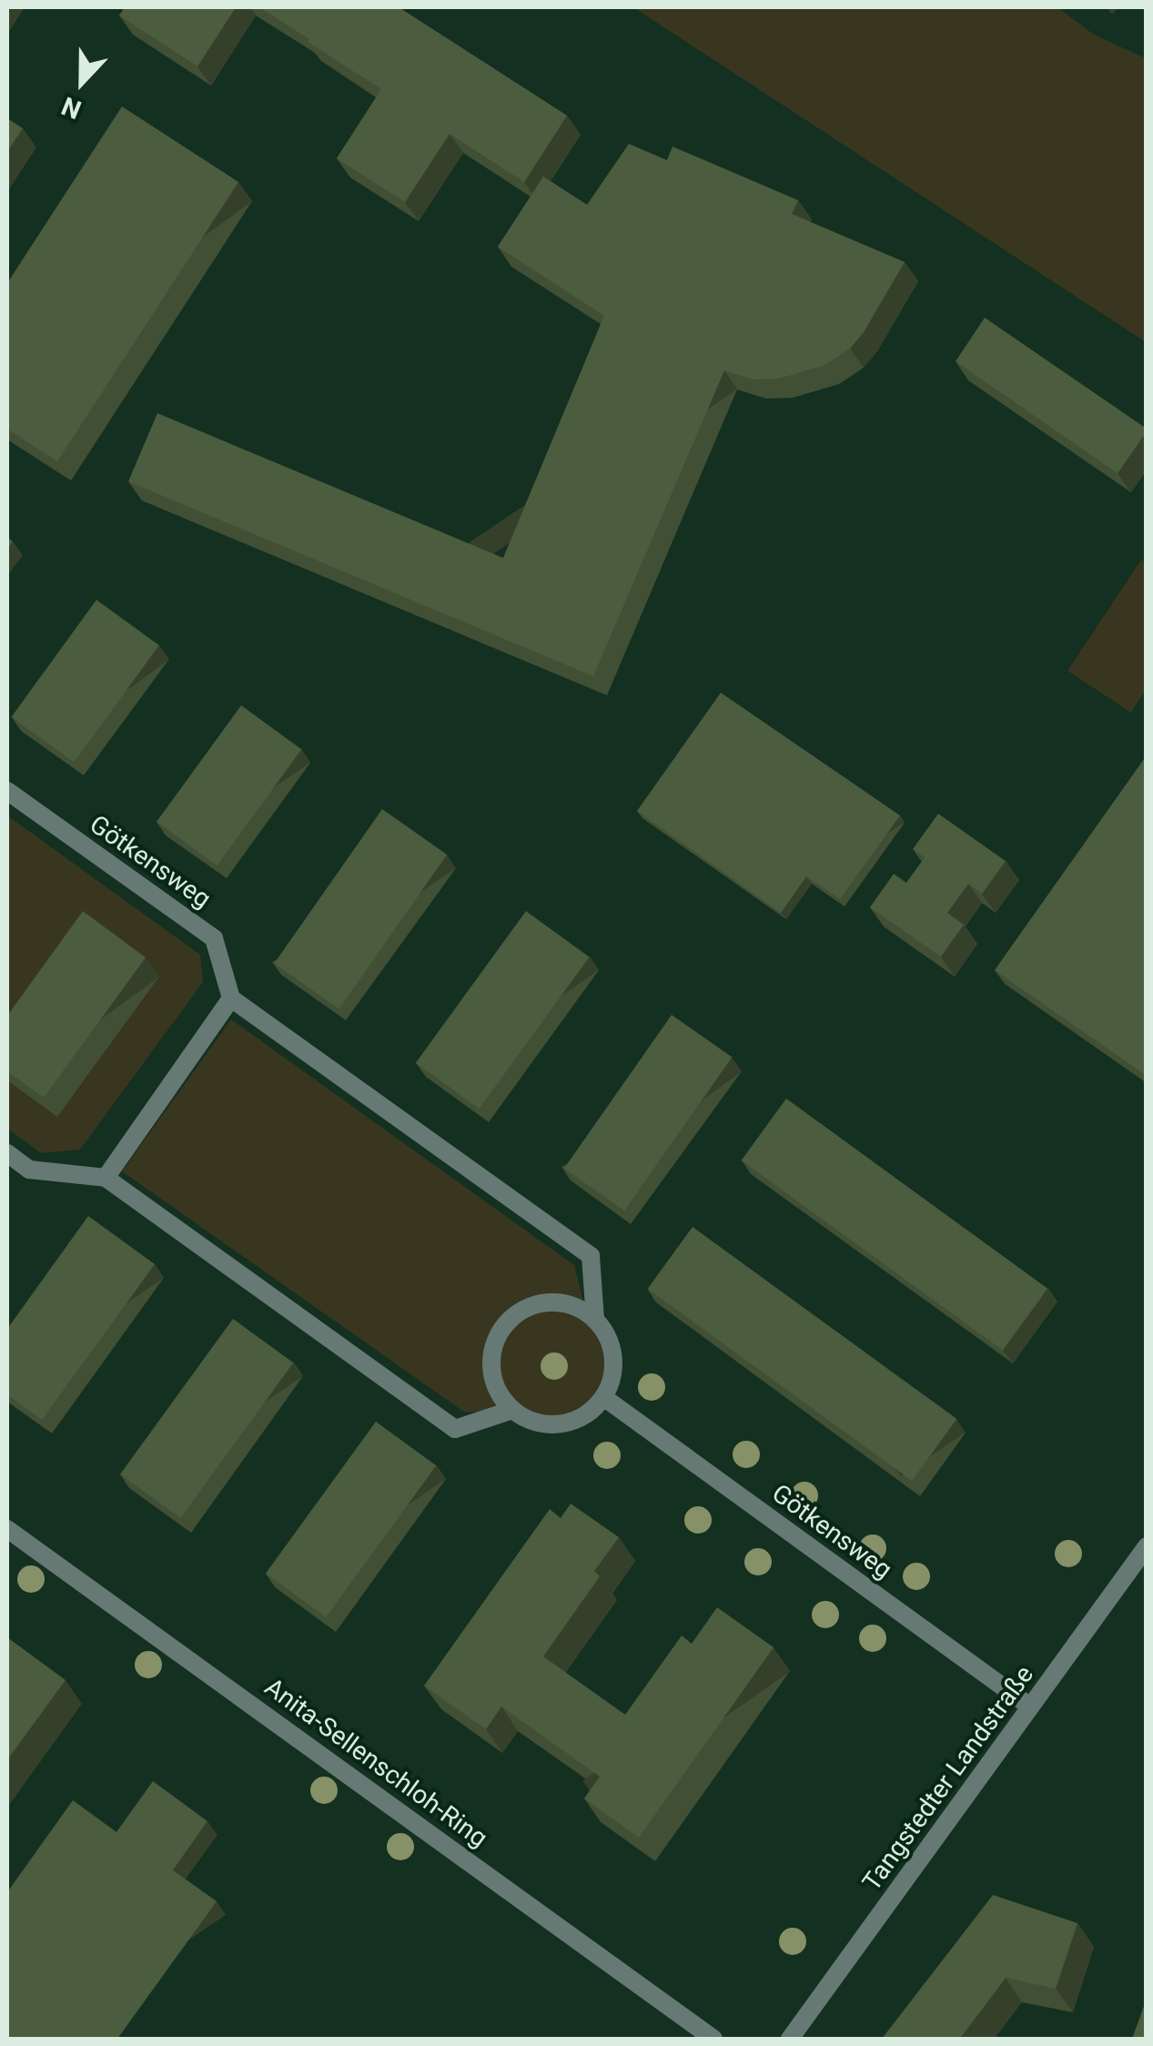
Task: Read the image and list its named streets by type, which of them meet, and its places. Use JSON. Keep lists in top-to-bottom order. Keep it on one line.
{"streets":{"street":["Götkensweg","Anita-Sellenschloh-Ring","Tangstedter Landstraße"]},"crossings":[["Götkensweg","Tangstedter Landstraße"]],"north":"bottom"}
